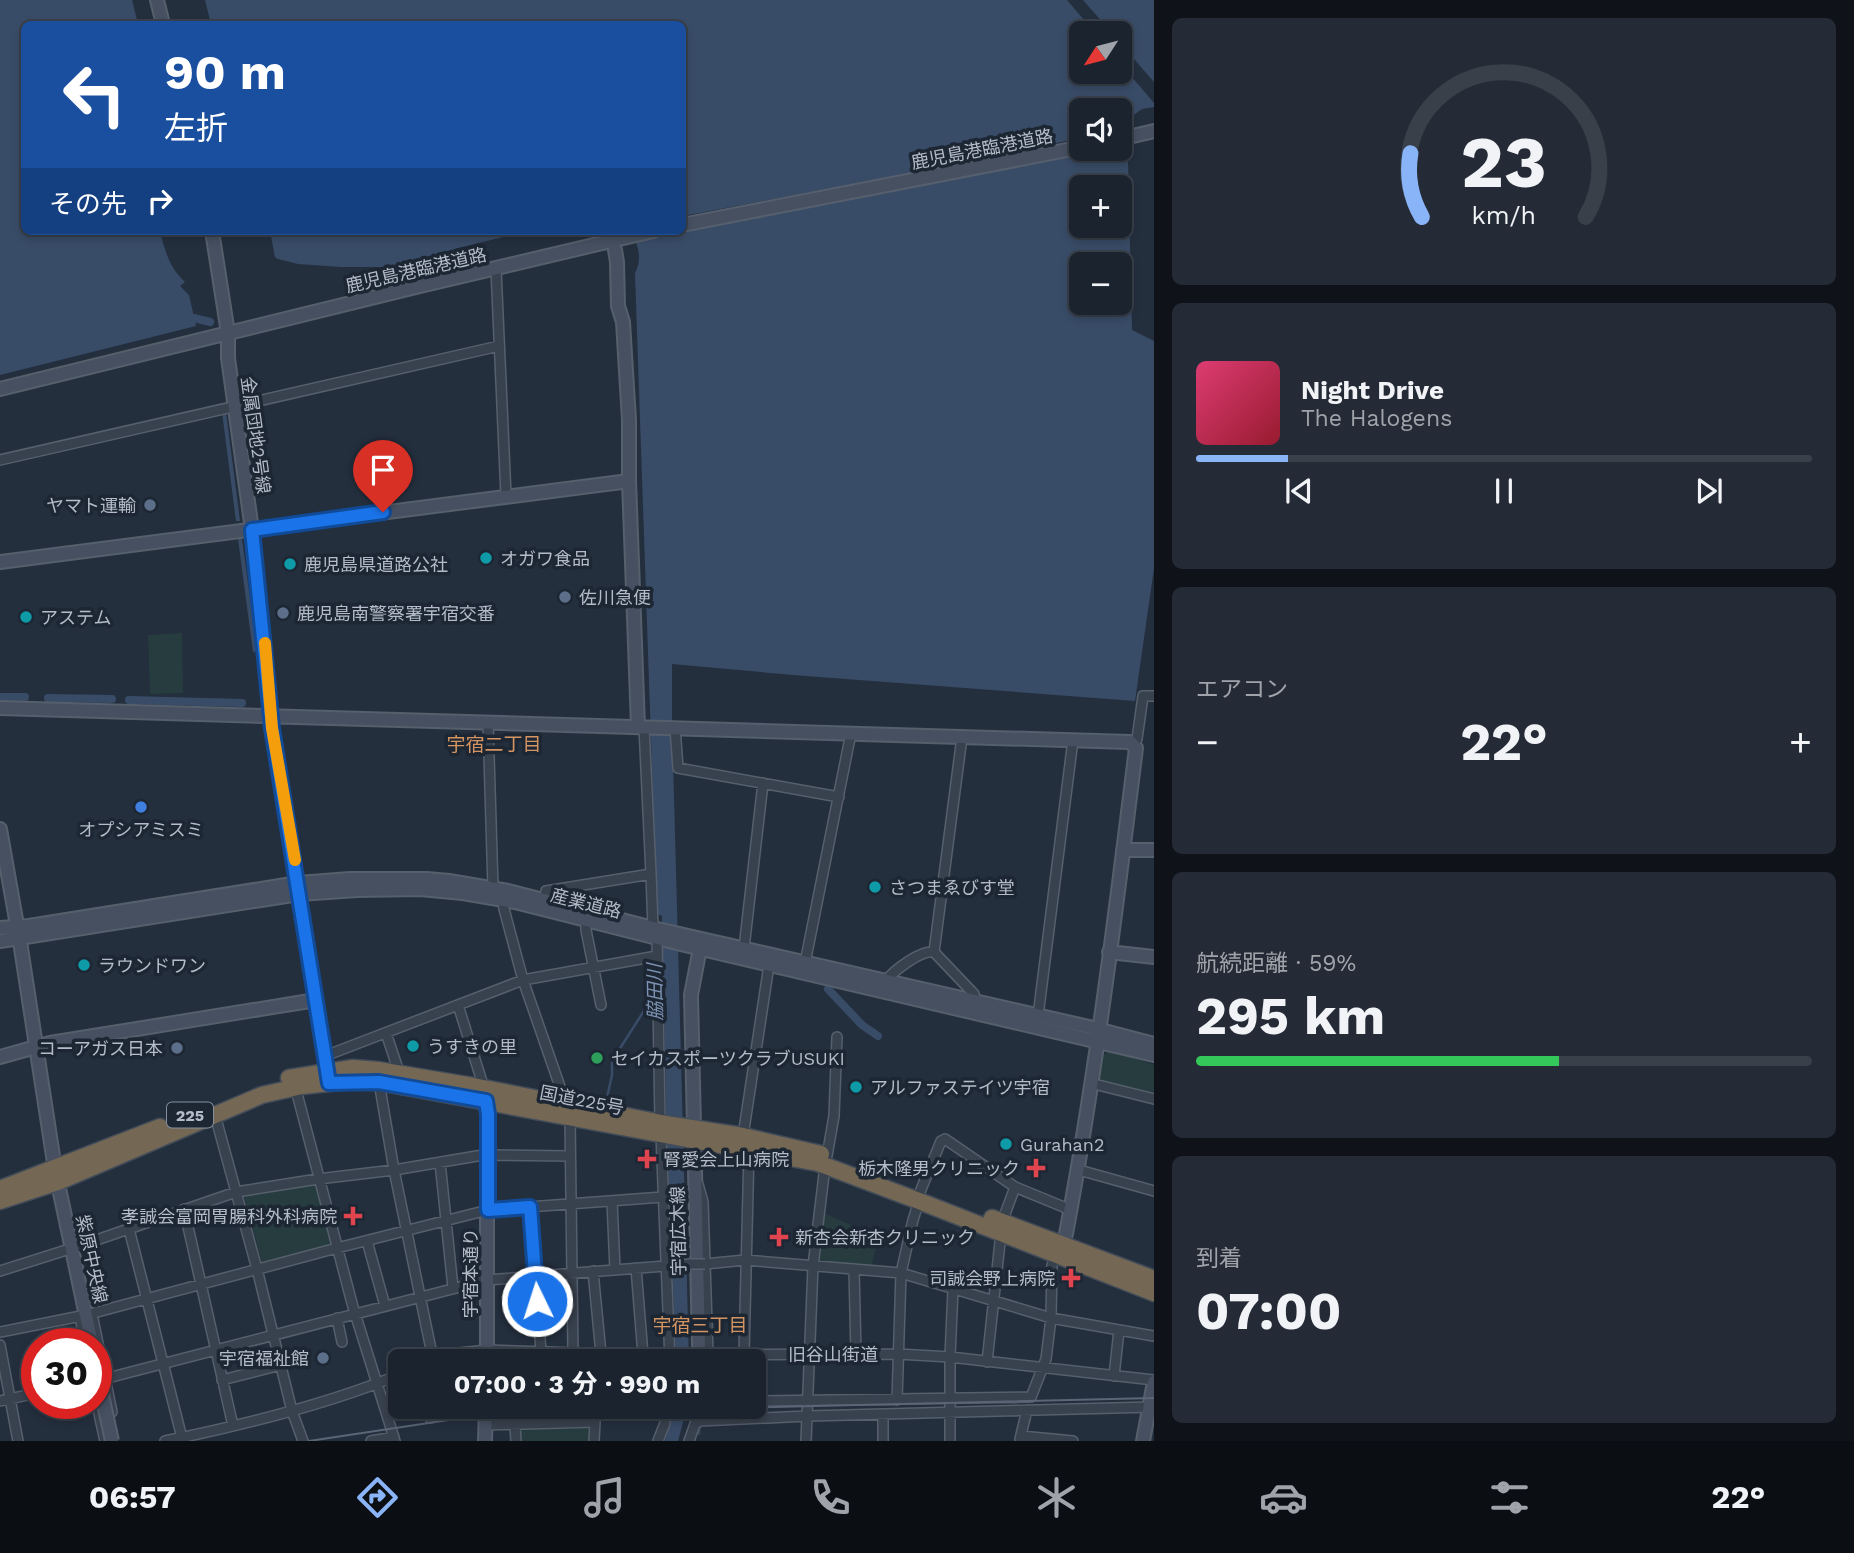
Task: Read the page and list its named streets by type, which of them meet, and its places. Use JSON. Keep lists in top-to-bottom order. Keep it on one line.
{"streets":{"highway":["国道225号","225"],"street":["鹿児島港臨港道路","金属団地2号線","産業道路","宇宿広木線","紫原中央線","宇宿本通り","旧谷山街道"]},"crossings":[["鹿児島港臨港道路","金属団地2号線"],["金属団地2号線","産業道路"],["金属団地2号線","国道225号"],["産業道路","宇宿広木線"],["産業道路","紫原中央線"],["国道225号","宇宿広木線"],["国道225号","紫原中央線"],["国道225号","宇宿本通り"]],"districts":["宇宿二丁目","宇宿三丁目"],"water":["脇田川"],"places":{"other":["ヤマト運輸","オガワ食品","鹿児島県道路公社","佐川急便","鹿児島南警察署宇宿交番","アステム","オプシアミスミ","さつまゑびす堂","ラウンドワン","うすきの里","コーアガス日本","セイカスポーツクラブUSUKI","アルファステイツ宇宿","Gurahan2","宇宿福祉館"],"health":["腎愛会上山病院","栃木隆男クリニック","孝誠会富岡胃腸科外科病院","新杏会新杏クリニック","司誠会野上病院"]},"north":"bottom left","page":{"map_buttons":["+","−"],"turn":["90 m","左折"],"then":"その先","song":["Night Drive","The Halogens"],"tile":["エアコン",["航続距離 · 59%","295 km"],["到着","07:00"]],"heat":["−","22°","+"],"limit":"30","trip":"07:00 · 3 分 · 990 m","tabs":["06:57","22°"],"gauge":["23","km/h"]}}
